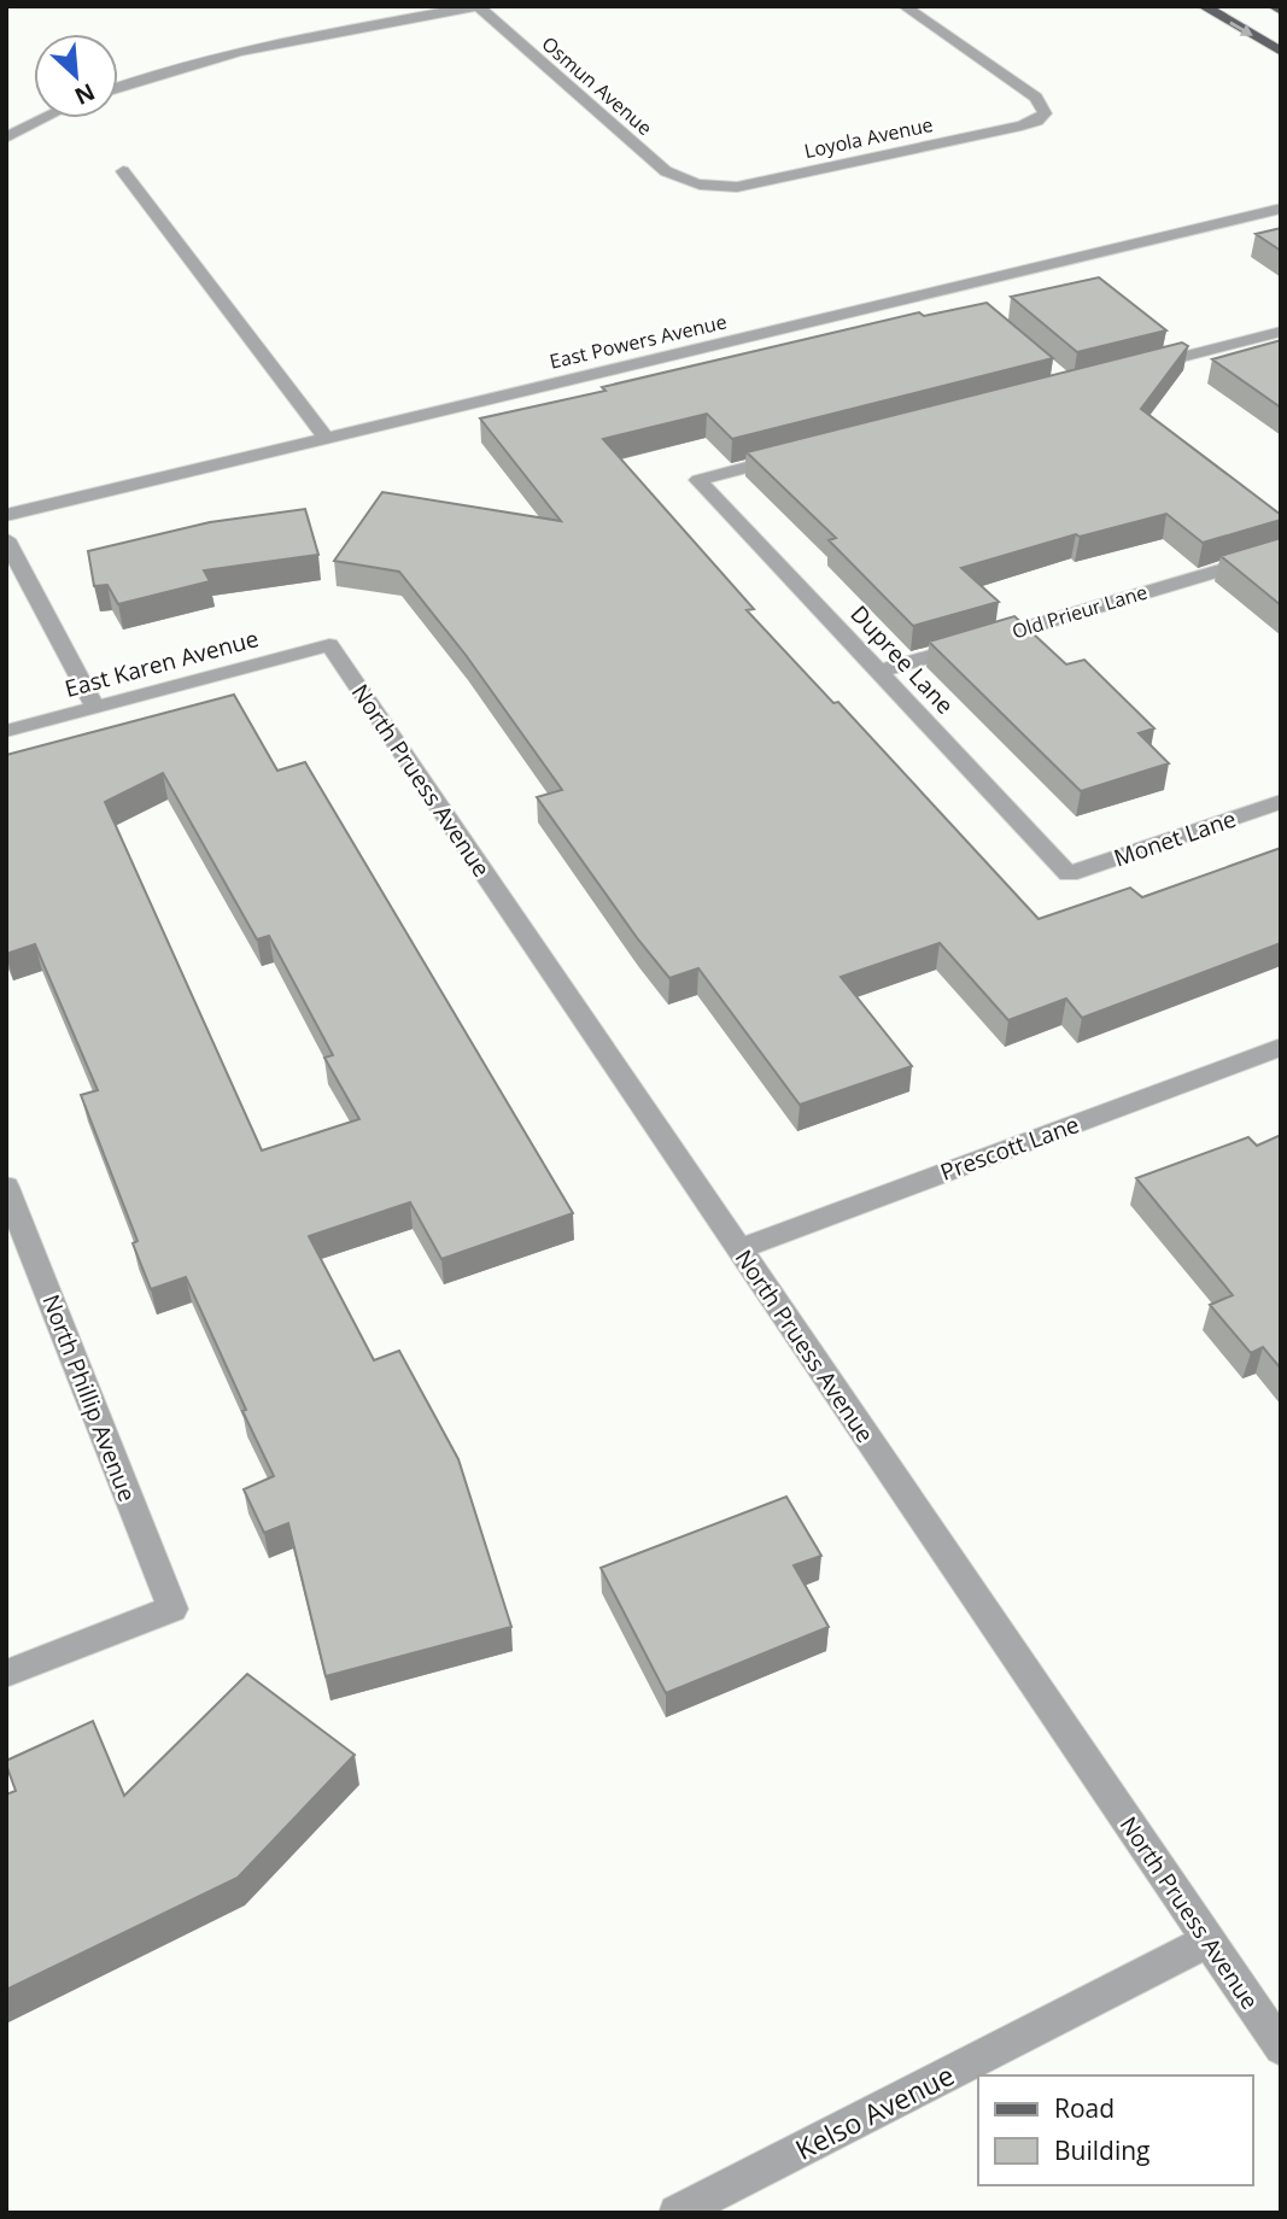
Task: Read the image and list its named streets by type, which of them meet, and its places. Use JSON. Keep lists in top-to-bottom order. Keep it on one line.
{"streets":{"street":["Osmun Avenue","Loyola Avenue","East Powers Avenue","Old Prieur Lane","Dupree Lane","East Karen Avenue","North Pruess Avenue","Monet Lane","Prescott Lane","North Phillip Avenue","Kelso Avenue"]},"crossings":[["Osmun Avenue","Loyola Avenue"],["Old Prieur Lane","Dupree Lane"],["Dupree Lane","Monet Lane"],["East Karen Avenue","North Pruess Avenue"],["North Pruess Avenue","Prescott Lane"],["North Pruess Avenue","Kelso Avenue"]],"legend":["Road","Building"],"north":"bottom right"}
